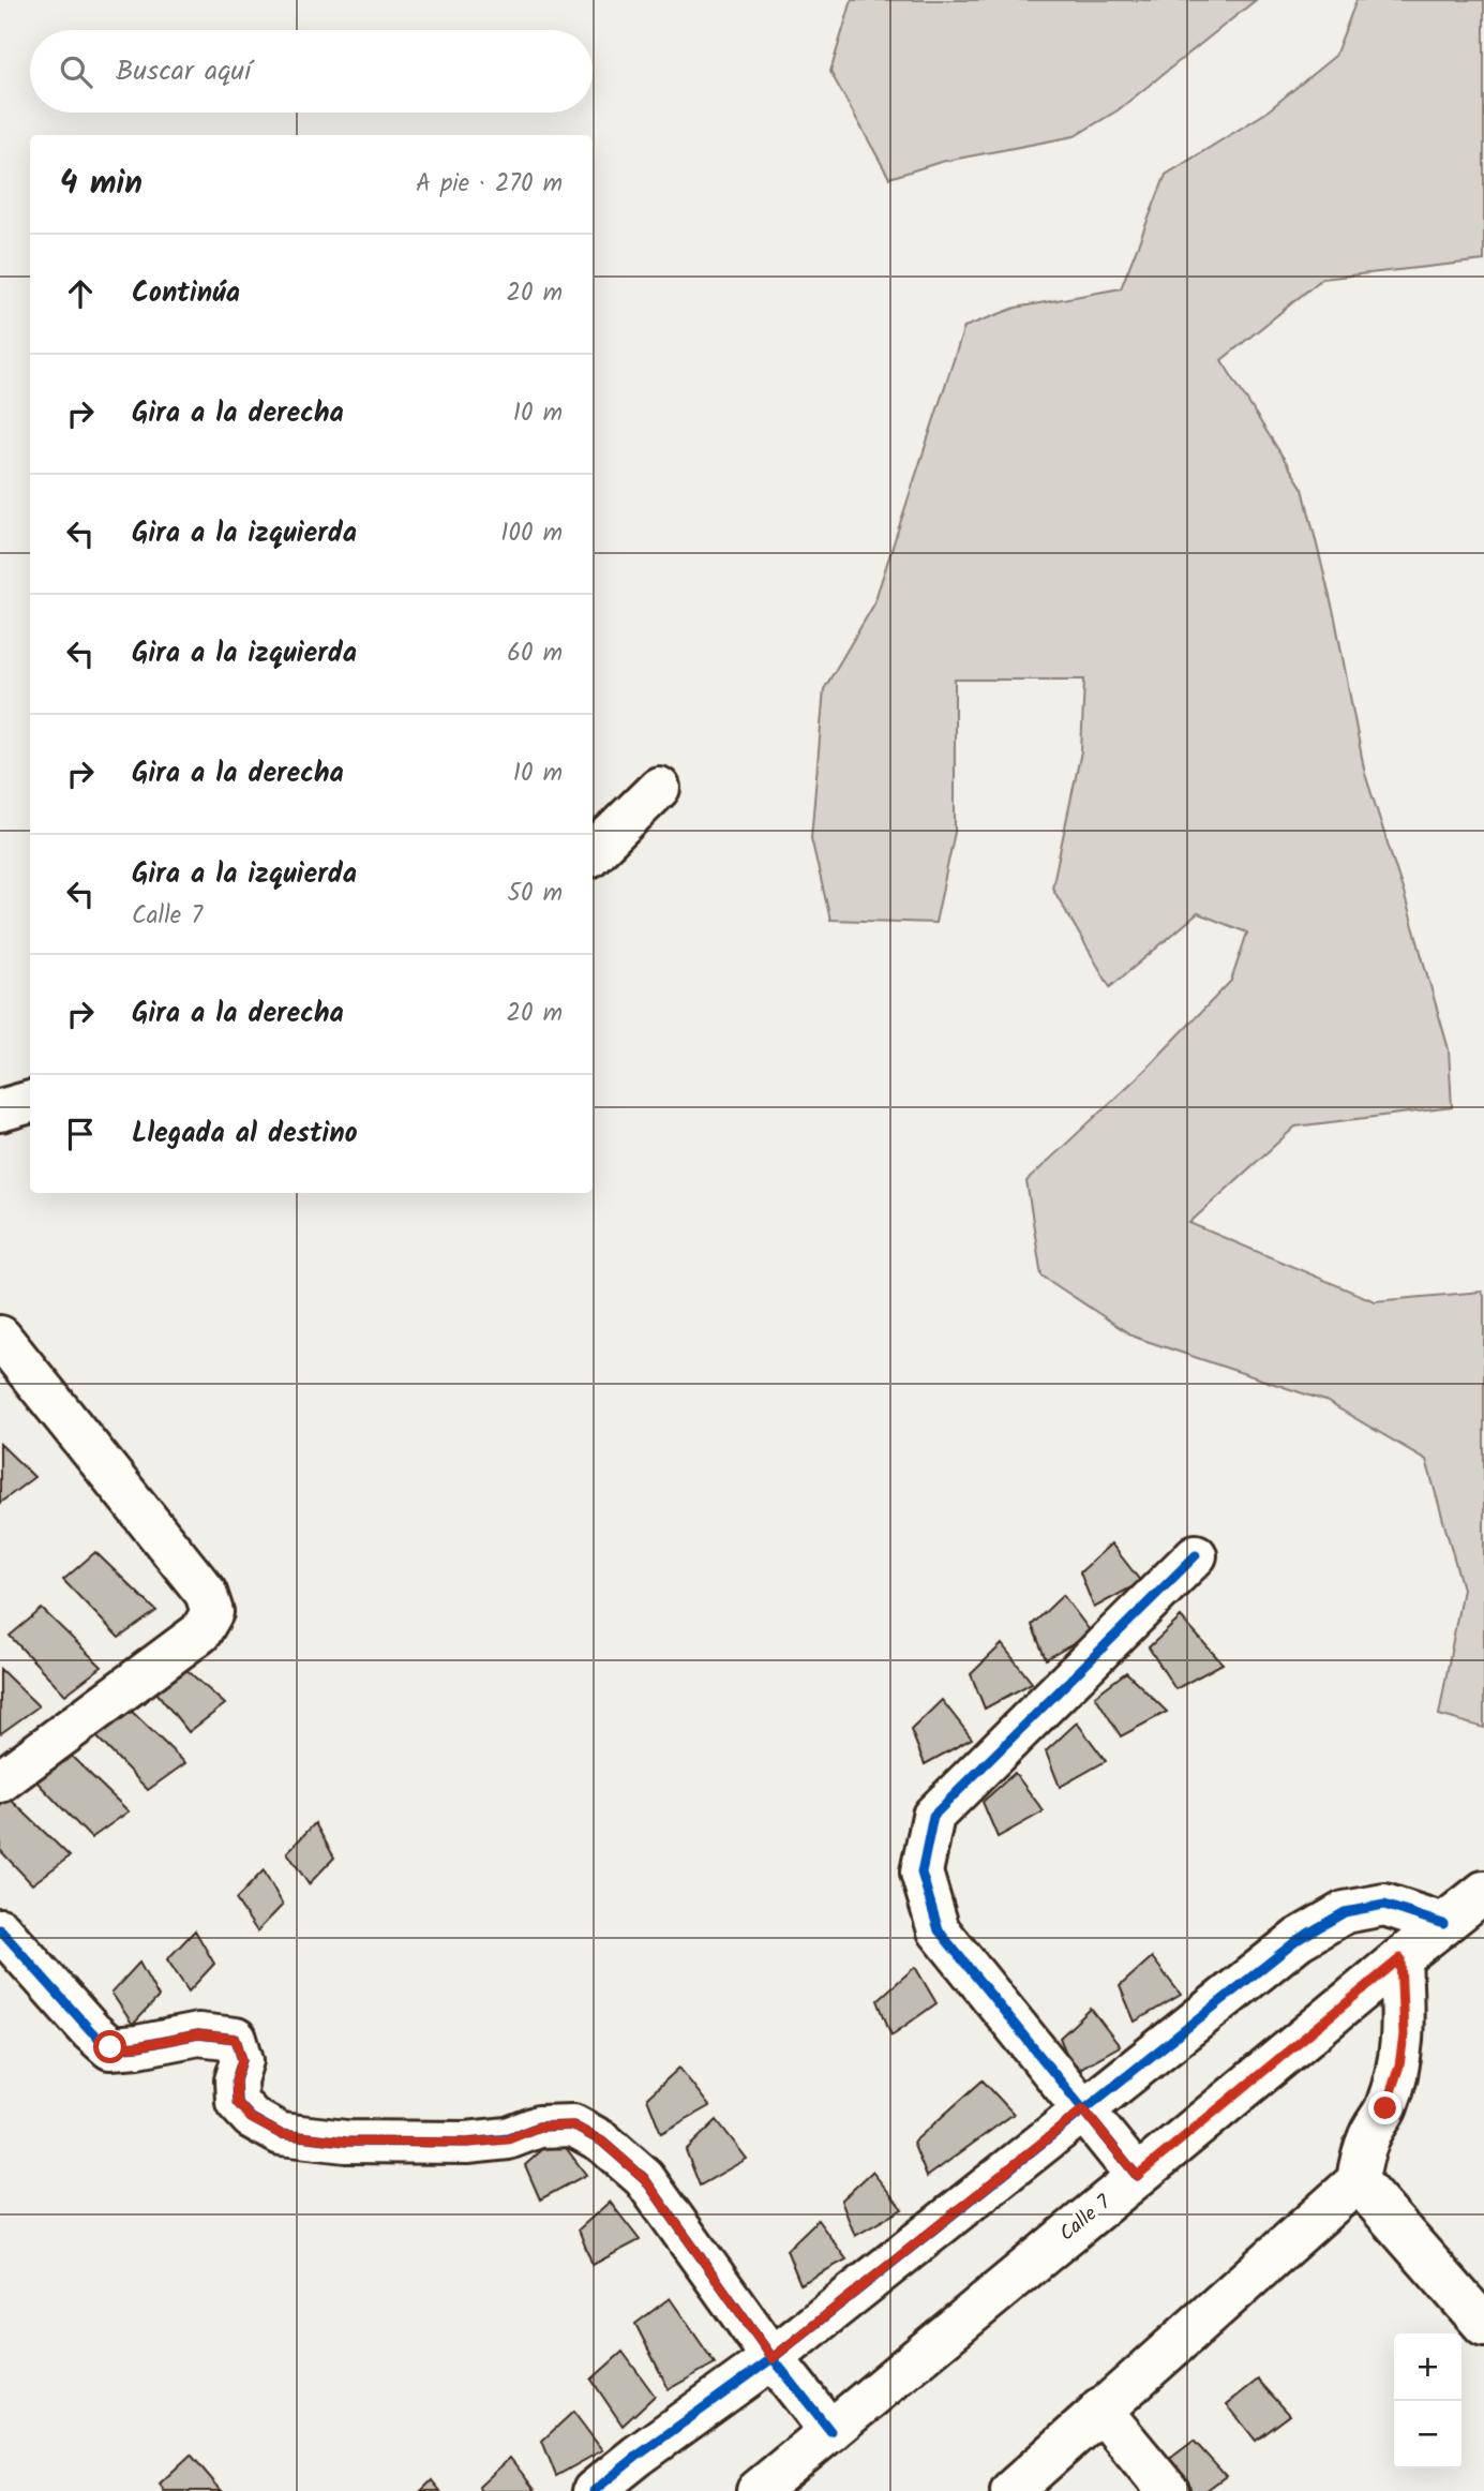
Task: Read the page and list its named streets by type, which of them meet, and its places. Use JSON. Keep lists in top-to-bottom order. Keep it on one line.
{"streets":{"street":["Calle 7"]},"page":{"search":"Buscar aquí","heading":["4 min","A pie · 270 m"],"list":[["Continúa","20 m"],["Gira a la derecha","10 m"],["Gira a la izquierda","100 m"],["Gira a la izquierda","60 m"],["Gira a la derecha","10 m"],["Gira a la izquierda","Calle 7","50 m"],["Gira a la derecha","20 m"],"Llegada al destino"],"map_buttons":["+","−"]}}
